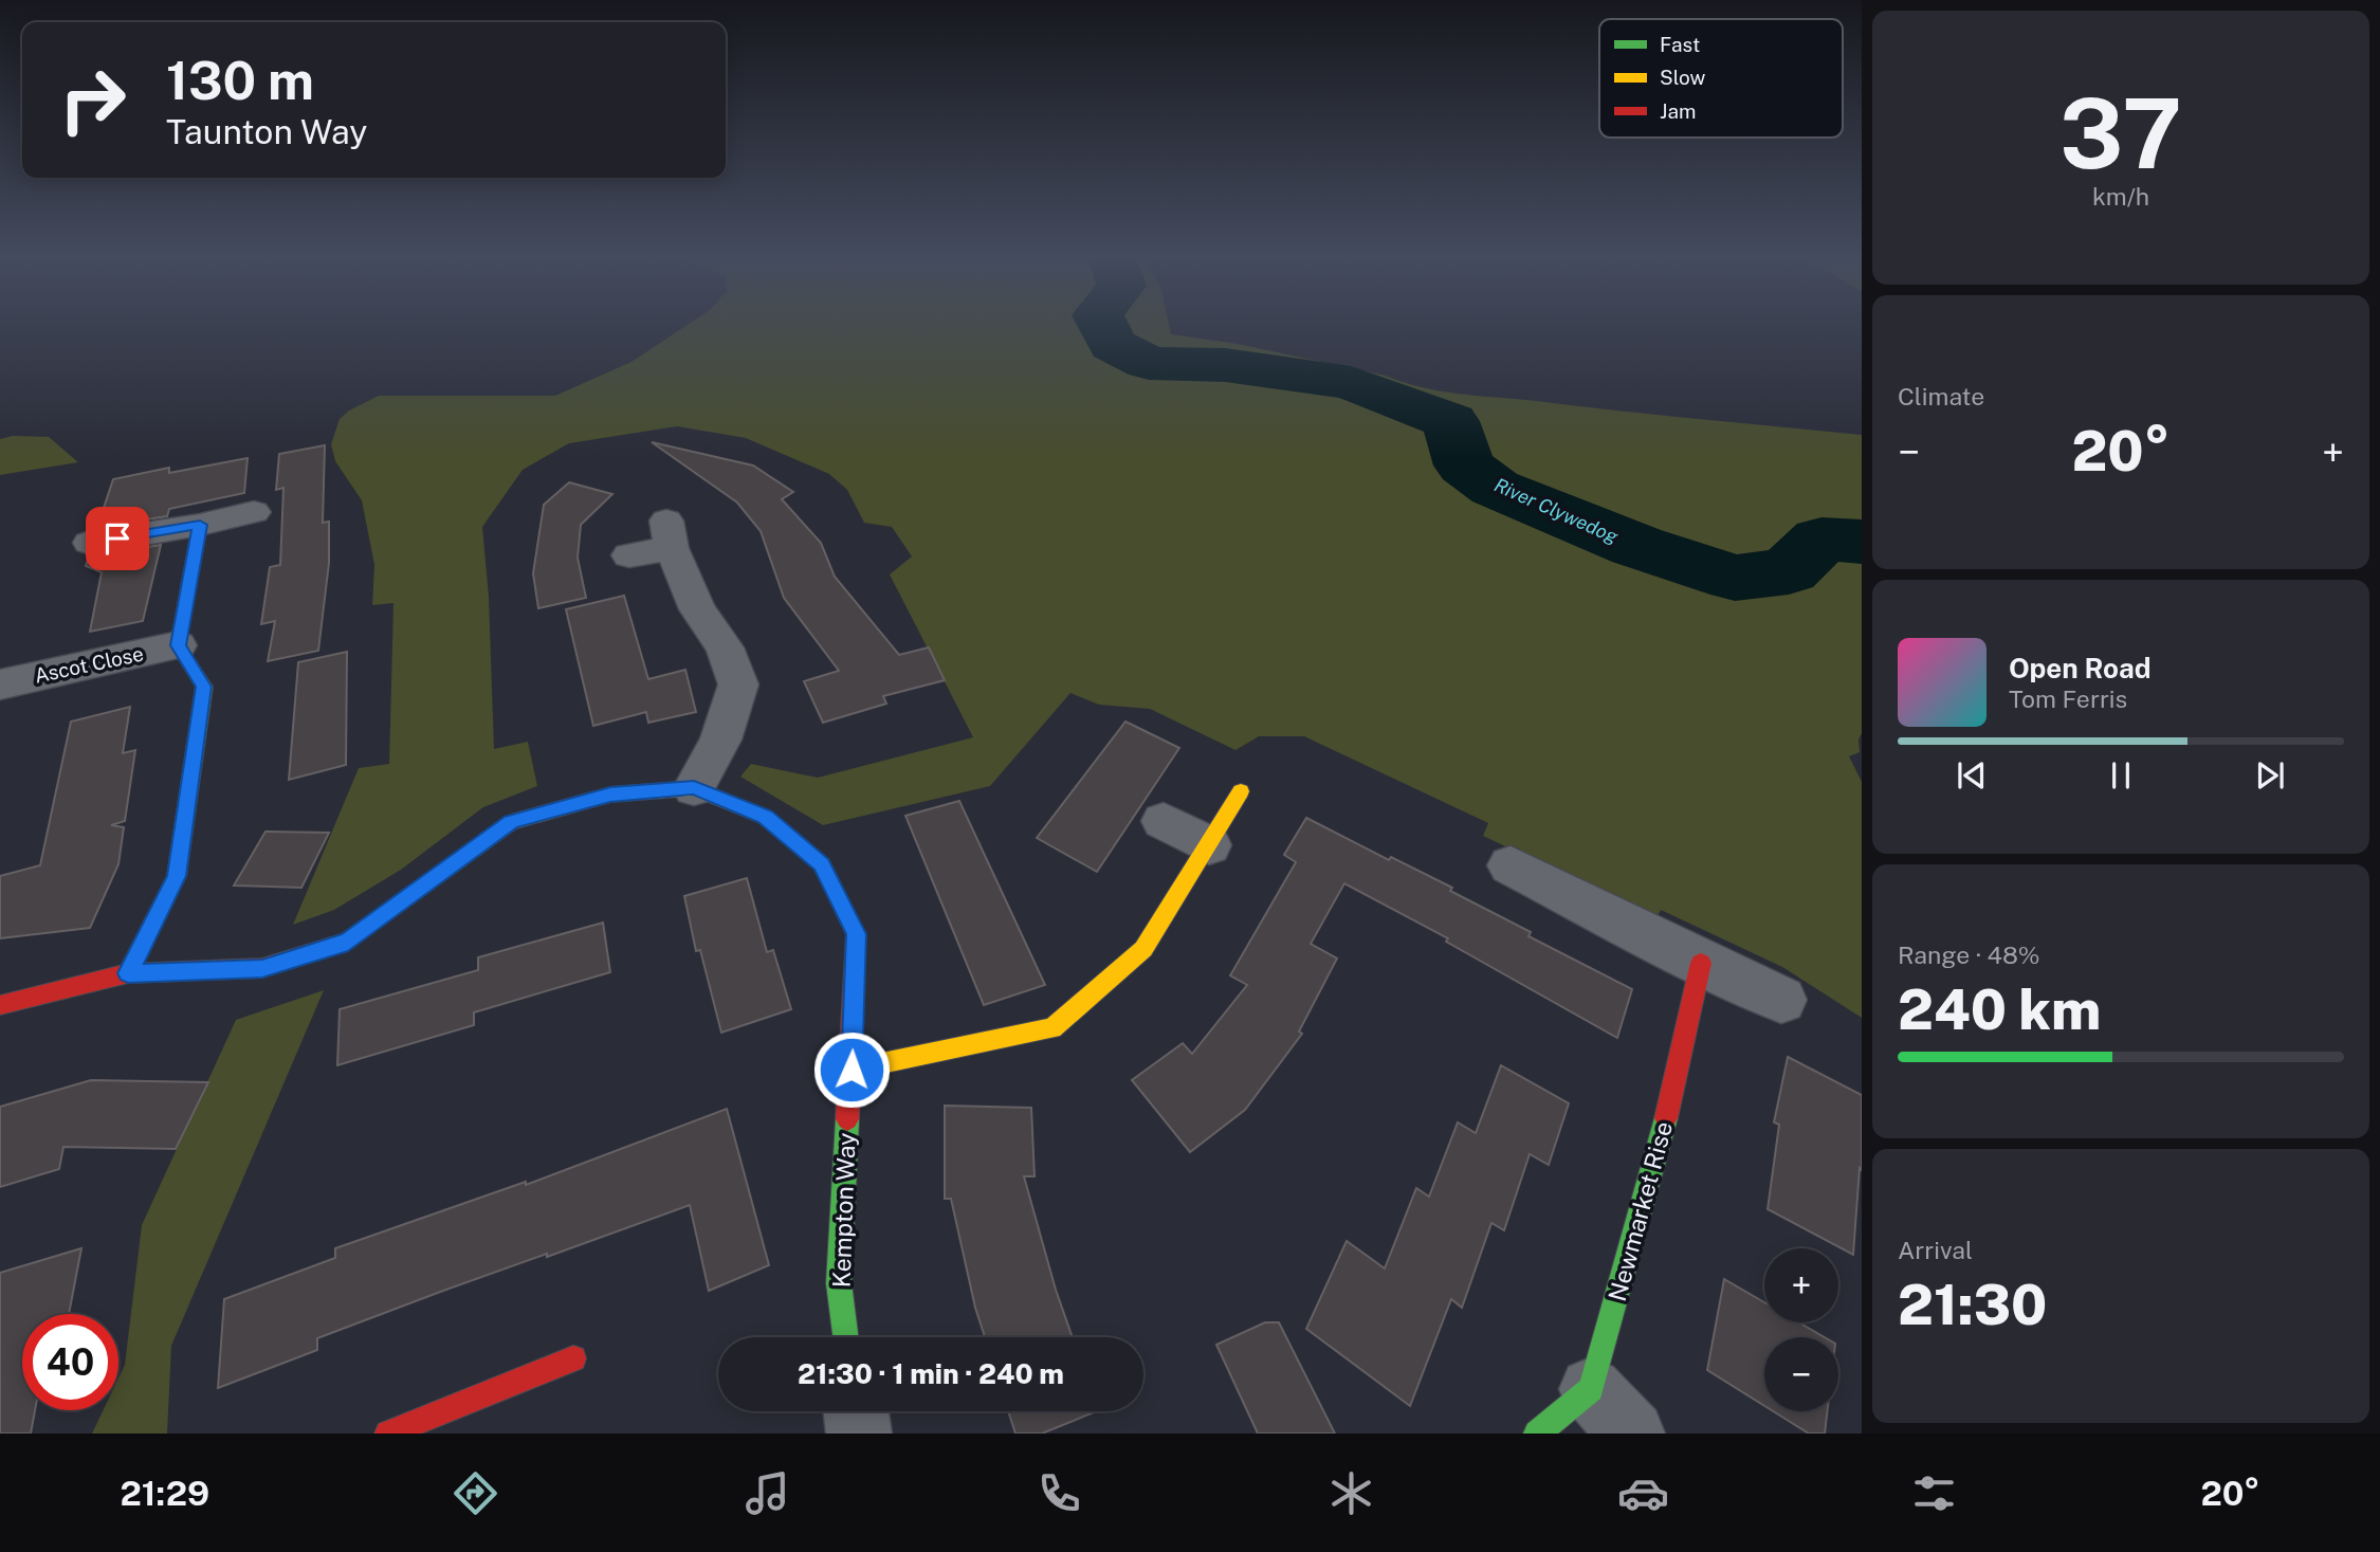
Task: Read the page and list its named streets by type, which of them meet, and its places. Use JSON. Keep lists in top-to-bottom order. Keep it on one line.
{"streets":{"street":["Ascot Close","Kempton Way","Newmarket Rise"]},"water":["River Clywedog"],"legend":["Fast","Slow","Jam"],"page":{"tile":[["37","km/h"],"Climate",["Range · 48%","240 km"],["Arrival","21:30"]],"turn":["130 m","Taunton Way"],"heat":["−","20°","+"],"song":["Open Road","Tom Ferris"],"map_buttons":["+","−"],"limit":"40","trip":"21:30 · 1 min · 240 m","tabs":["21:29","20°"]}}
